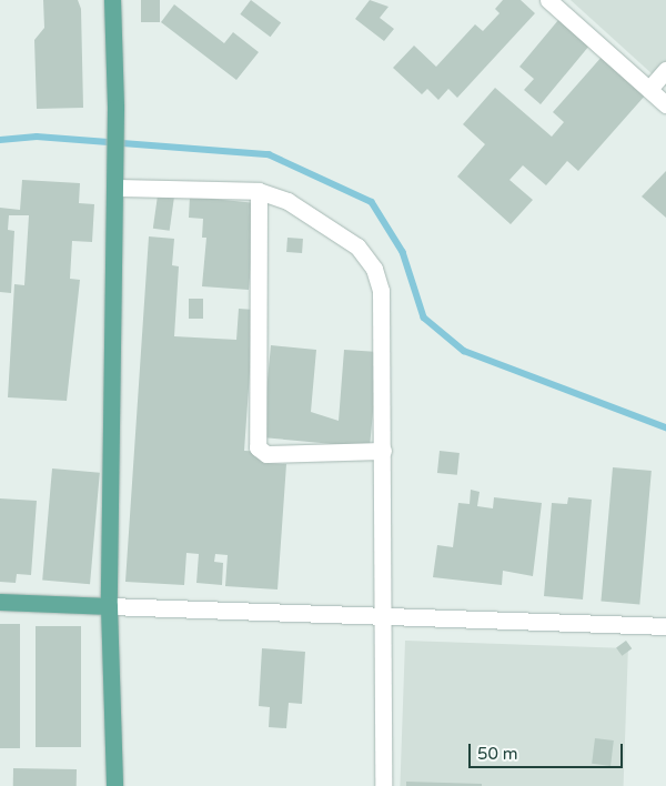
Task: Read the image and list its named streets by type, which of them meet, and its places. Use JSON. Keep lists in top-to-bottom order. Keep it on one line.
{"scale_bar":"50 m"}
